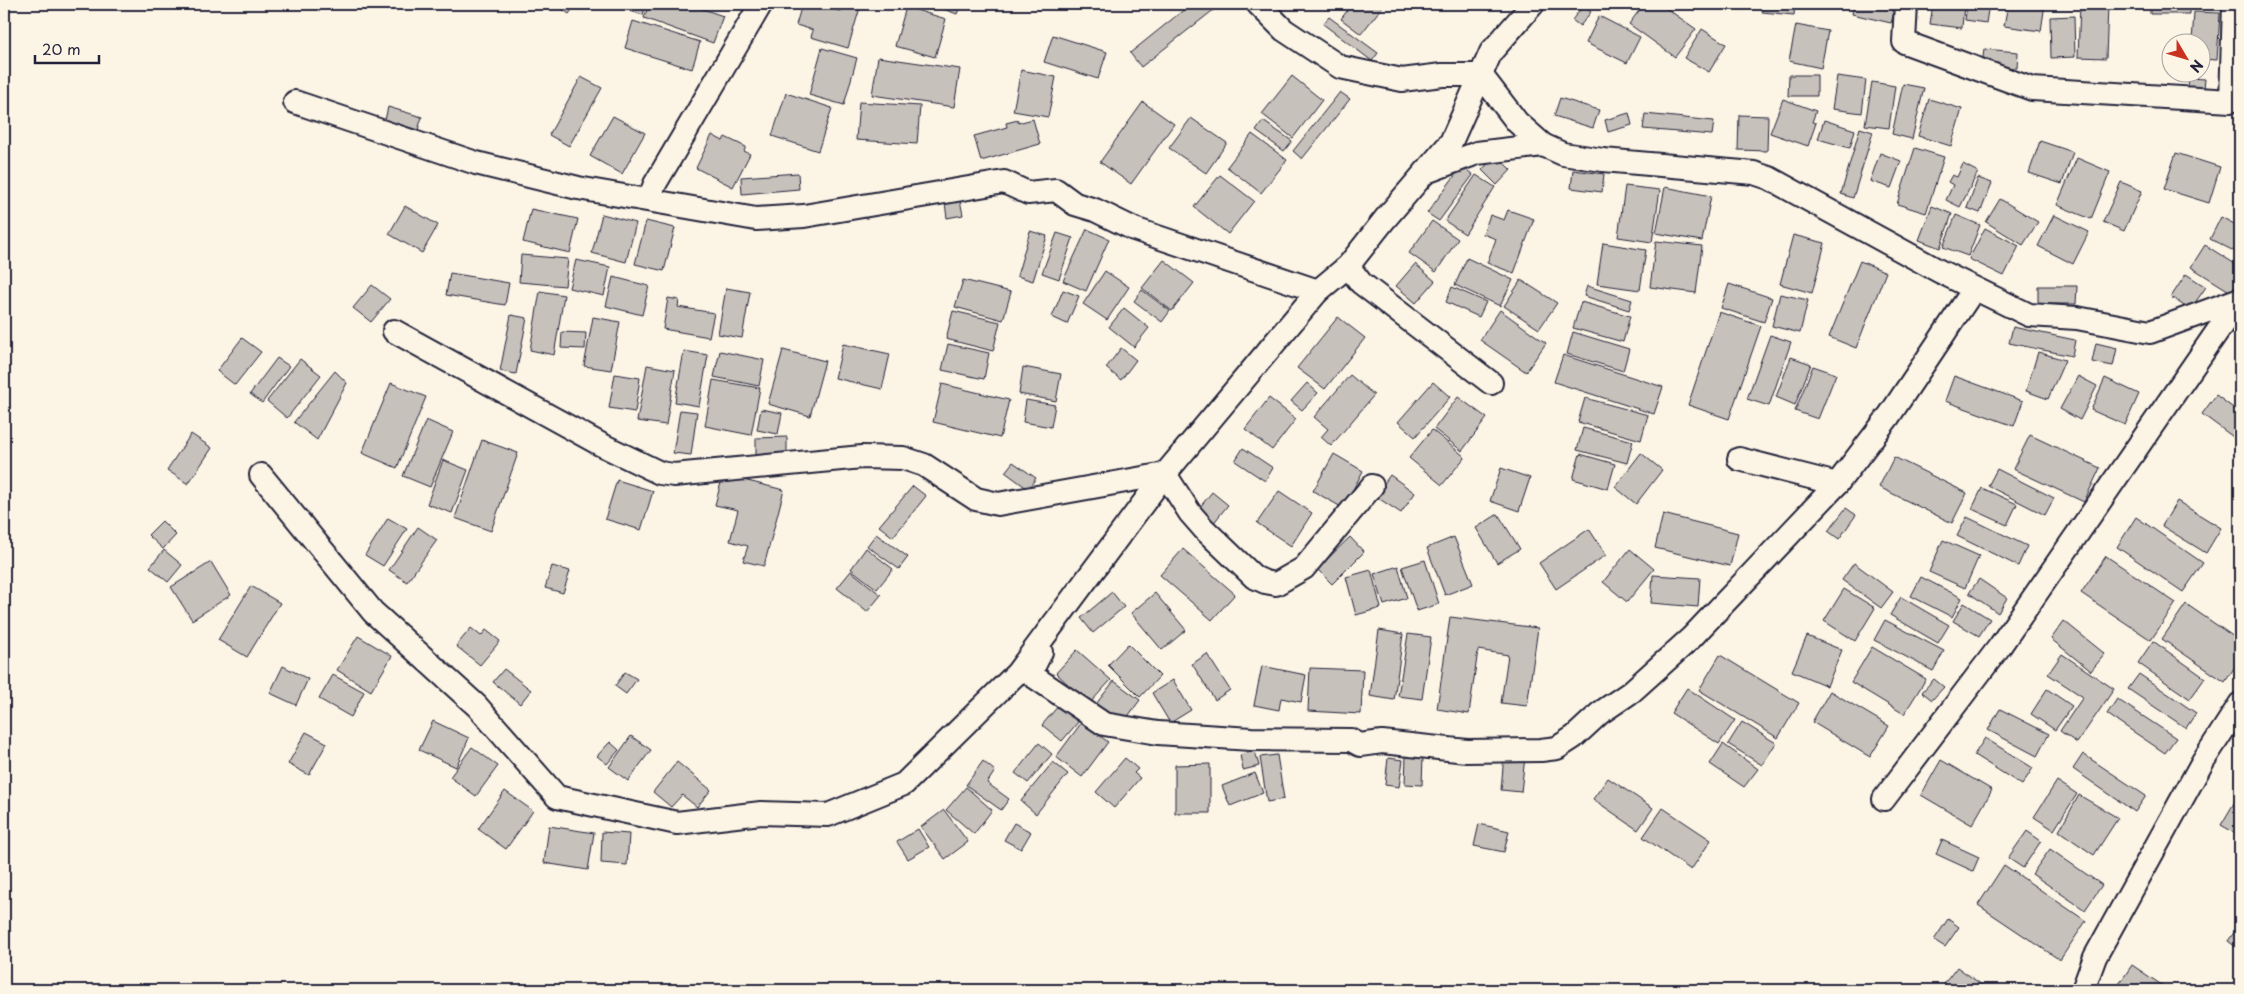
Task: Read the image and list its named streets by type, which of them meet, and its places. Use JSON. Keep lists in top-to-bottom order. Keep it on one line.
{"scale_bar":"20 m","north":"bottom right"}
